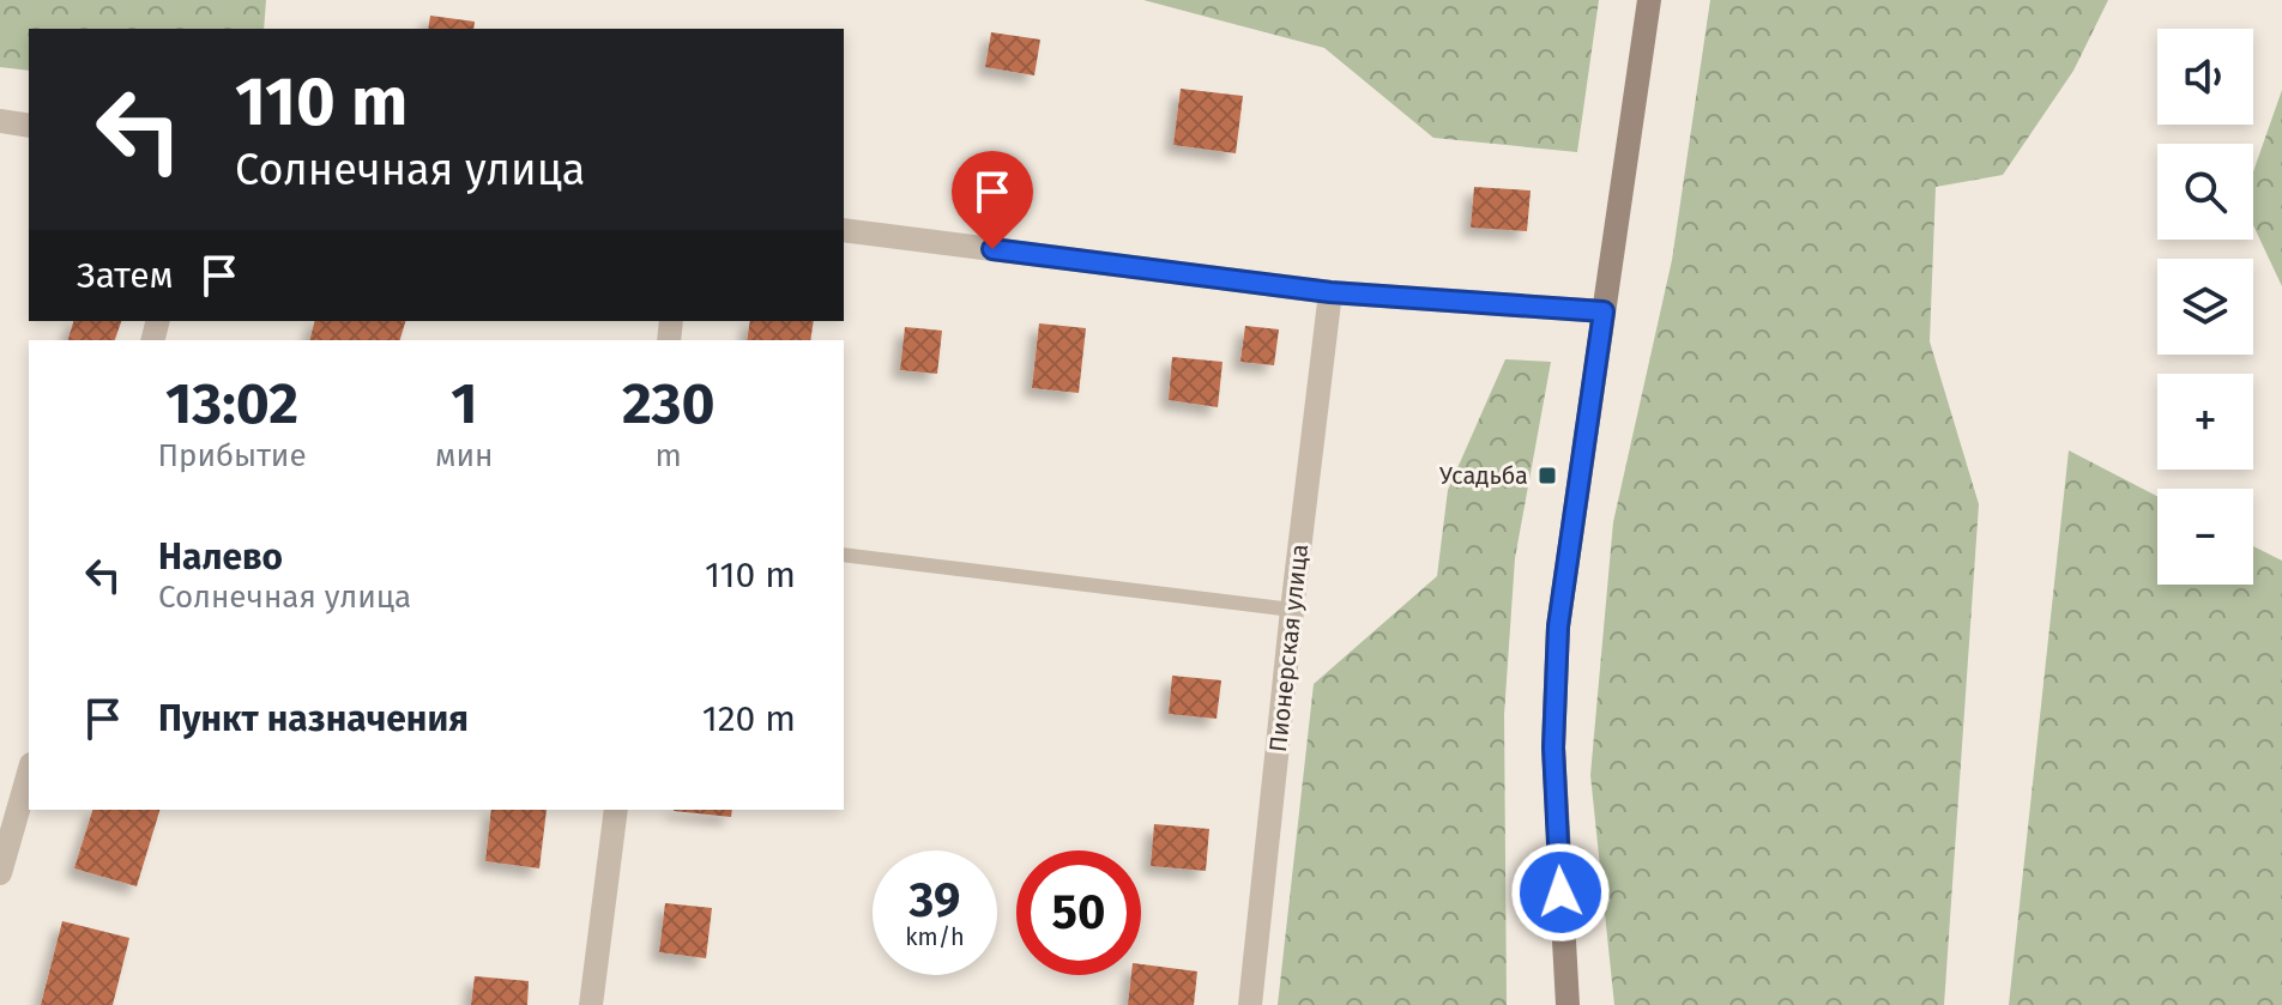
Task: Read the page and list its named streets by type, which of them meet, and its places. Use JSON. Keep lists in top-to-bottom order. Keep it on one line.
{"streets":{"street":["Пионерская улица"]},"places":{"transit":["Усадьба"]},"page":{"map_buttons":["+","−"],"turn":["110 m","Солнечная улица"],"then":"Затем","eta":["13:02","Прибытие","1","мин","230","m"],"list":[{"name":"Налево","note":"Солнечная улица","value":"110 m"},{"name":"Пункт назначения","value":"120 m"}],"speed":"39 km/h","limit":"50"}}
